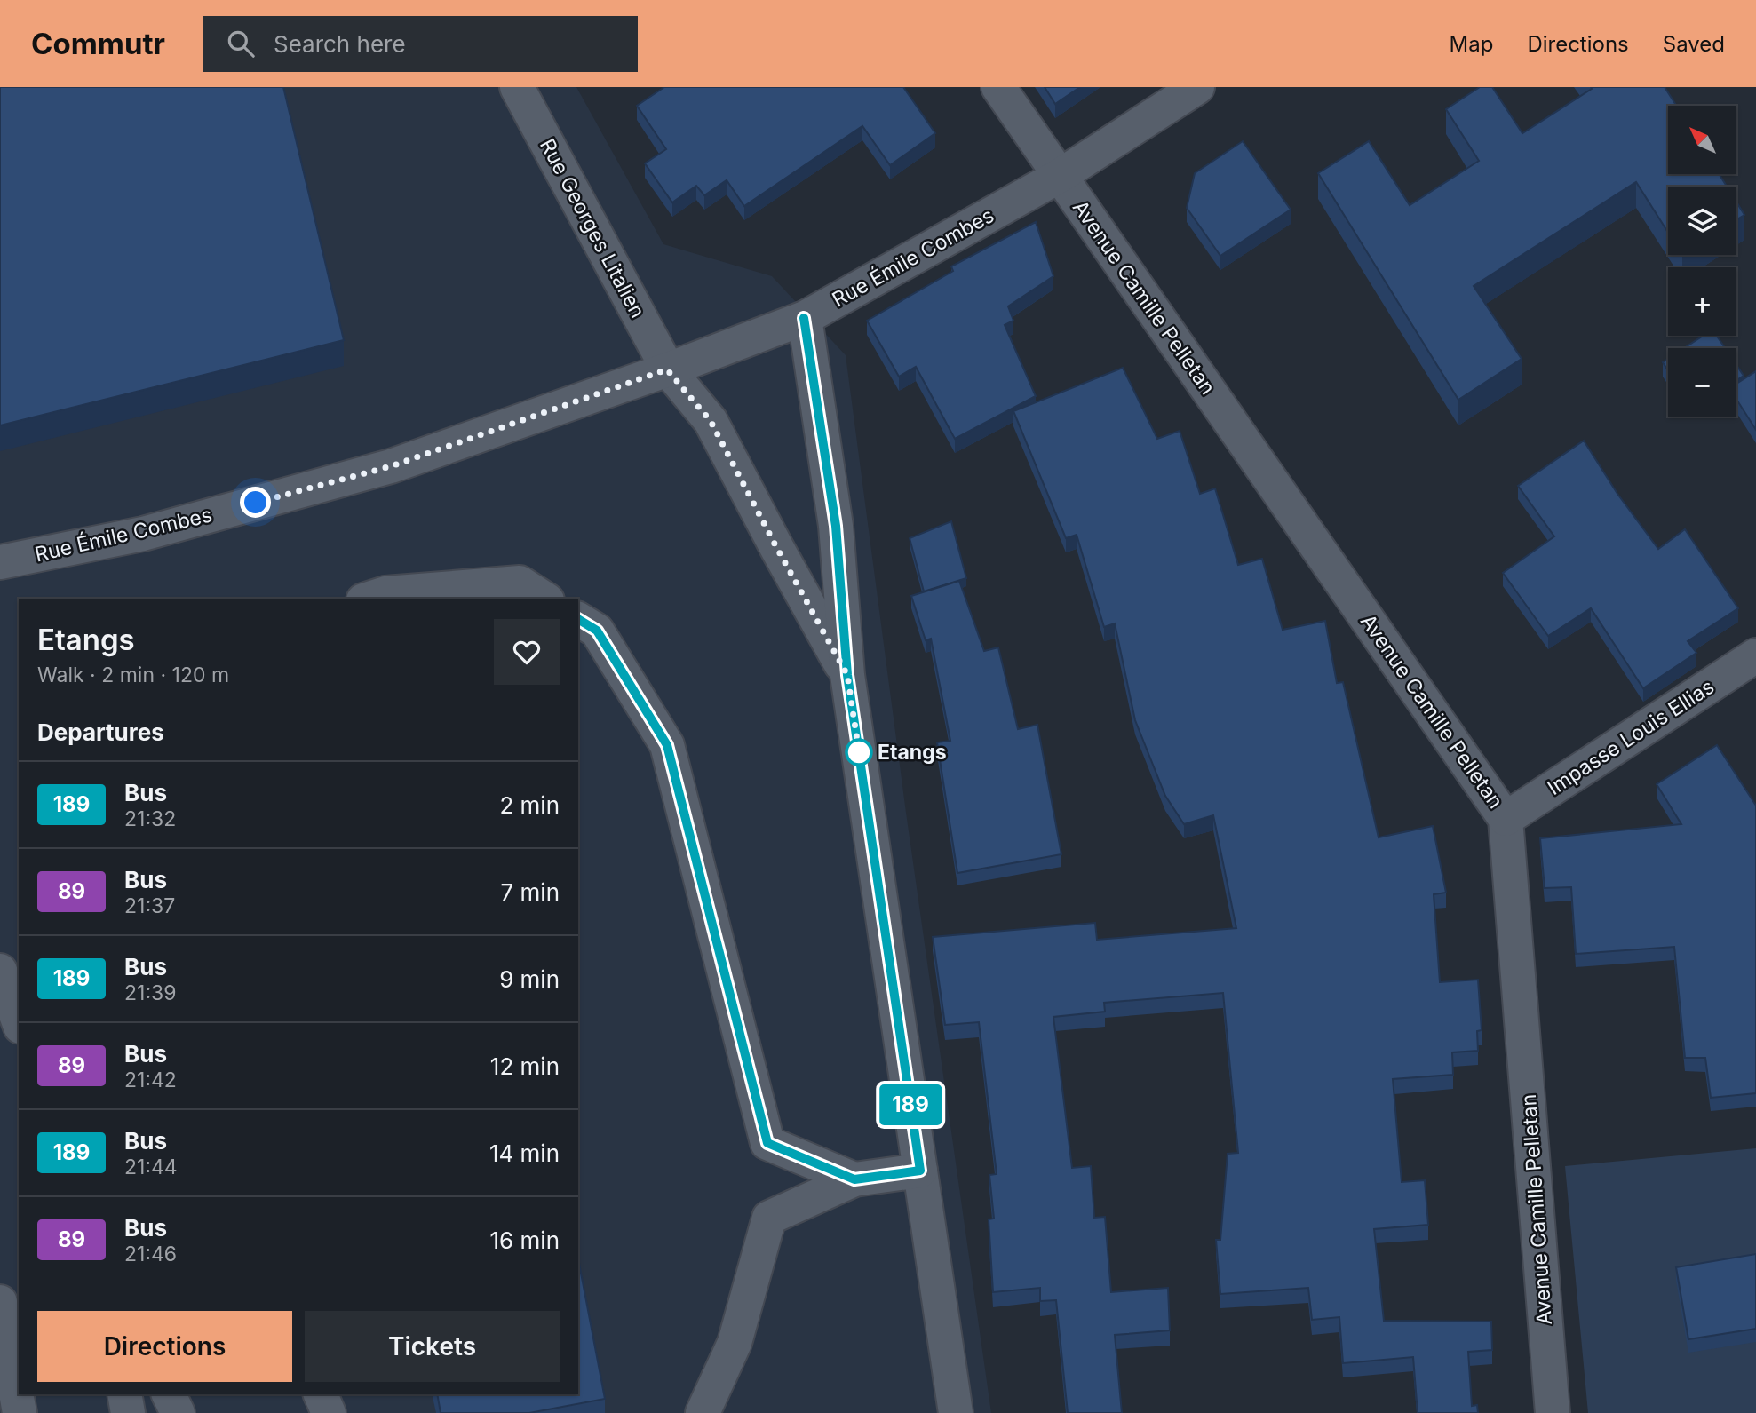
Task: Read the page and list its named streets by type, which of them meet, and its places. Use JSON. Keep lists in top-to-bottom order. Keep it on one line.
{"streets":{"street":["Rue Georges Litalien","Rue Émile Combes","Avenue Camille Pelletan","Impasse Louis Ellias"]},"crossings":[["Rue Georges Litalien","Rue Émile Combes"],["Rue Émile Combes","Avenue Camille Pelletan"],["Avenue Camille Pelletan","Impasse Louis Ellias"]],"places":["Etangs"],"lines":["bus line 189"],"north":"top left","page":{"header":"Commutr","search":"Search here","nav":["Map","Directions","Saved"],"on_map":"189","map_buttons":["+","−"],"heading":[["Etangs","Walk · 2 min · 120 m"],"Departures"],"list":[{"mark":"189","name":"Bus","note":"21:32","value":"2 min"},{"mark":"89","name":"Bus","note":"21:37","value":"7 min"},{"mark":"189","name":"Bus","note":"21:39","value":"9 min"},{"mark":"89","name":"Bus","note":"21:42","value":"12 min"},{"mark":"189","name":"Bus","note":"21:44","value":"14 min"},{"mark":"89","name":"Bus","note":"21:46","value":"16 min"}],"buttons":["Directions","Tickets"]}}
